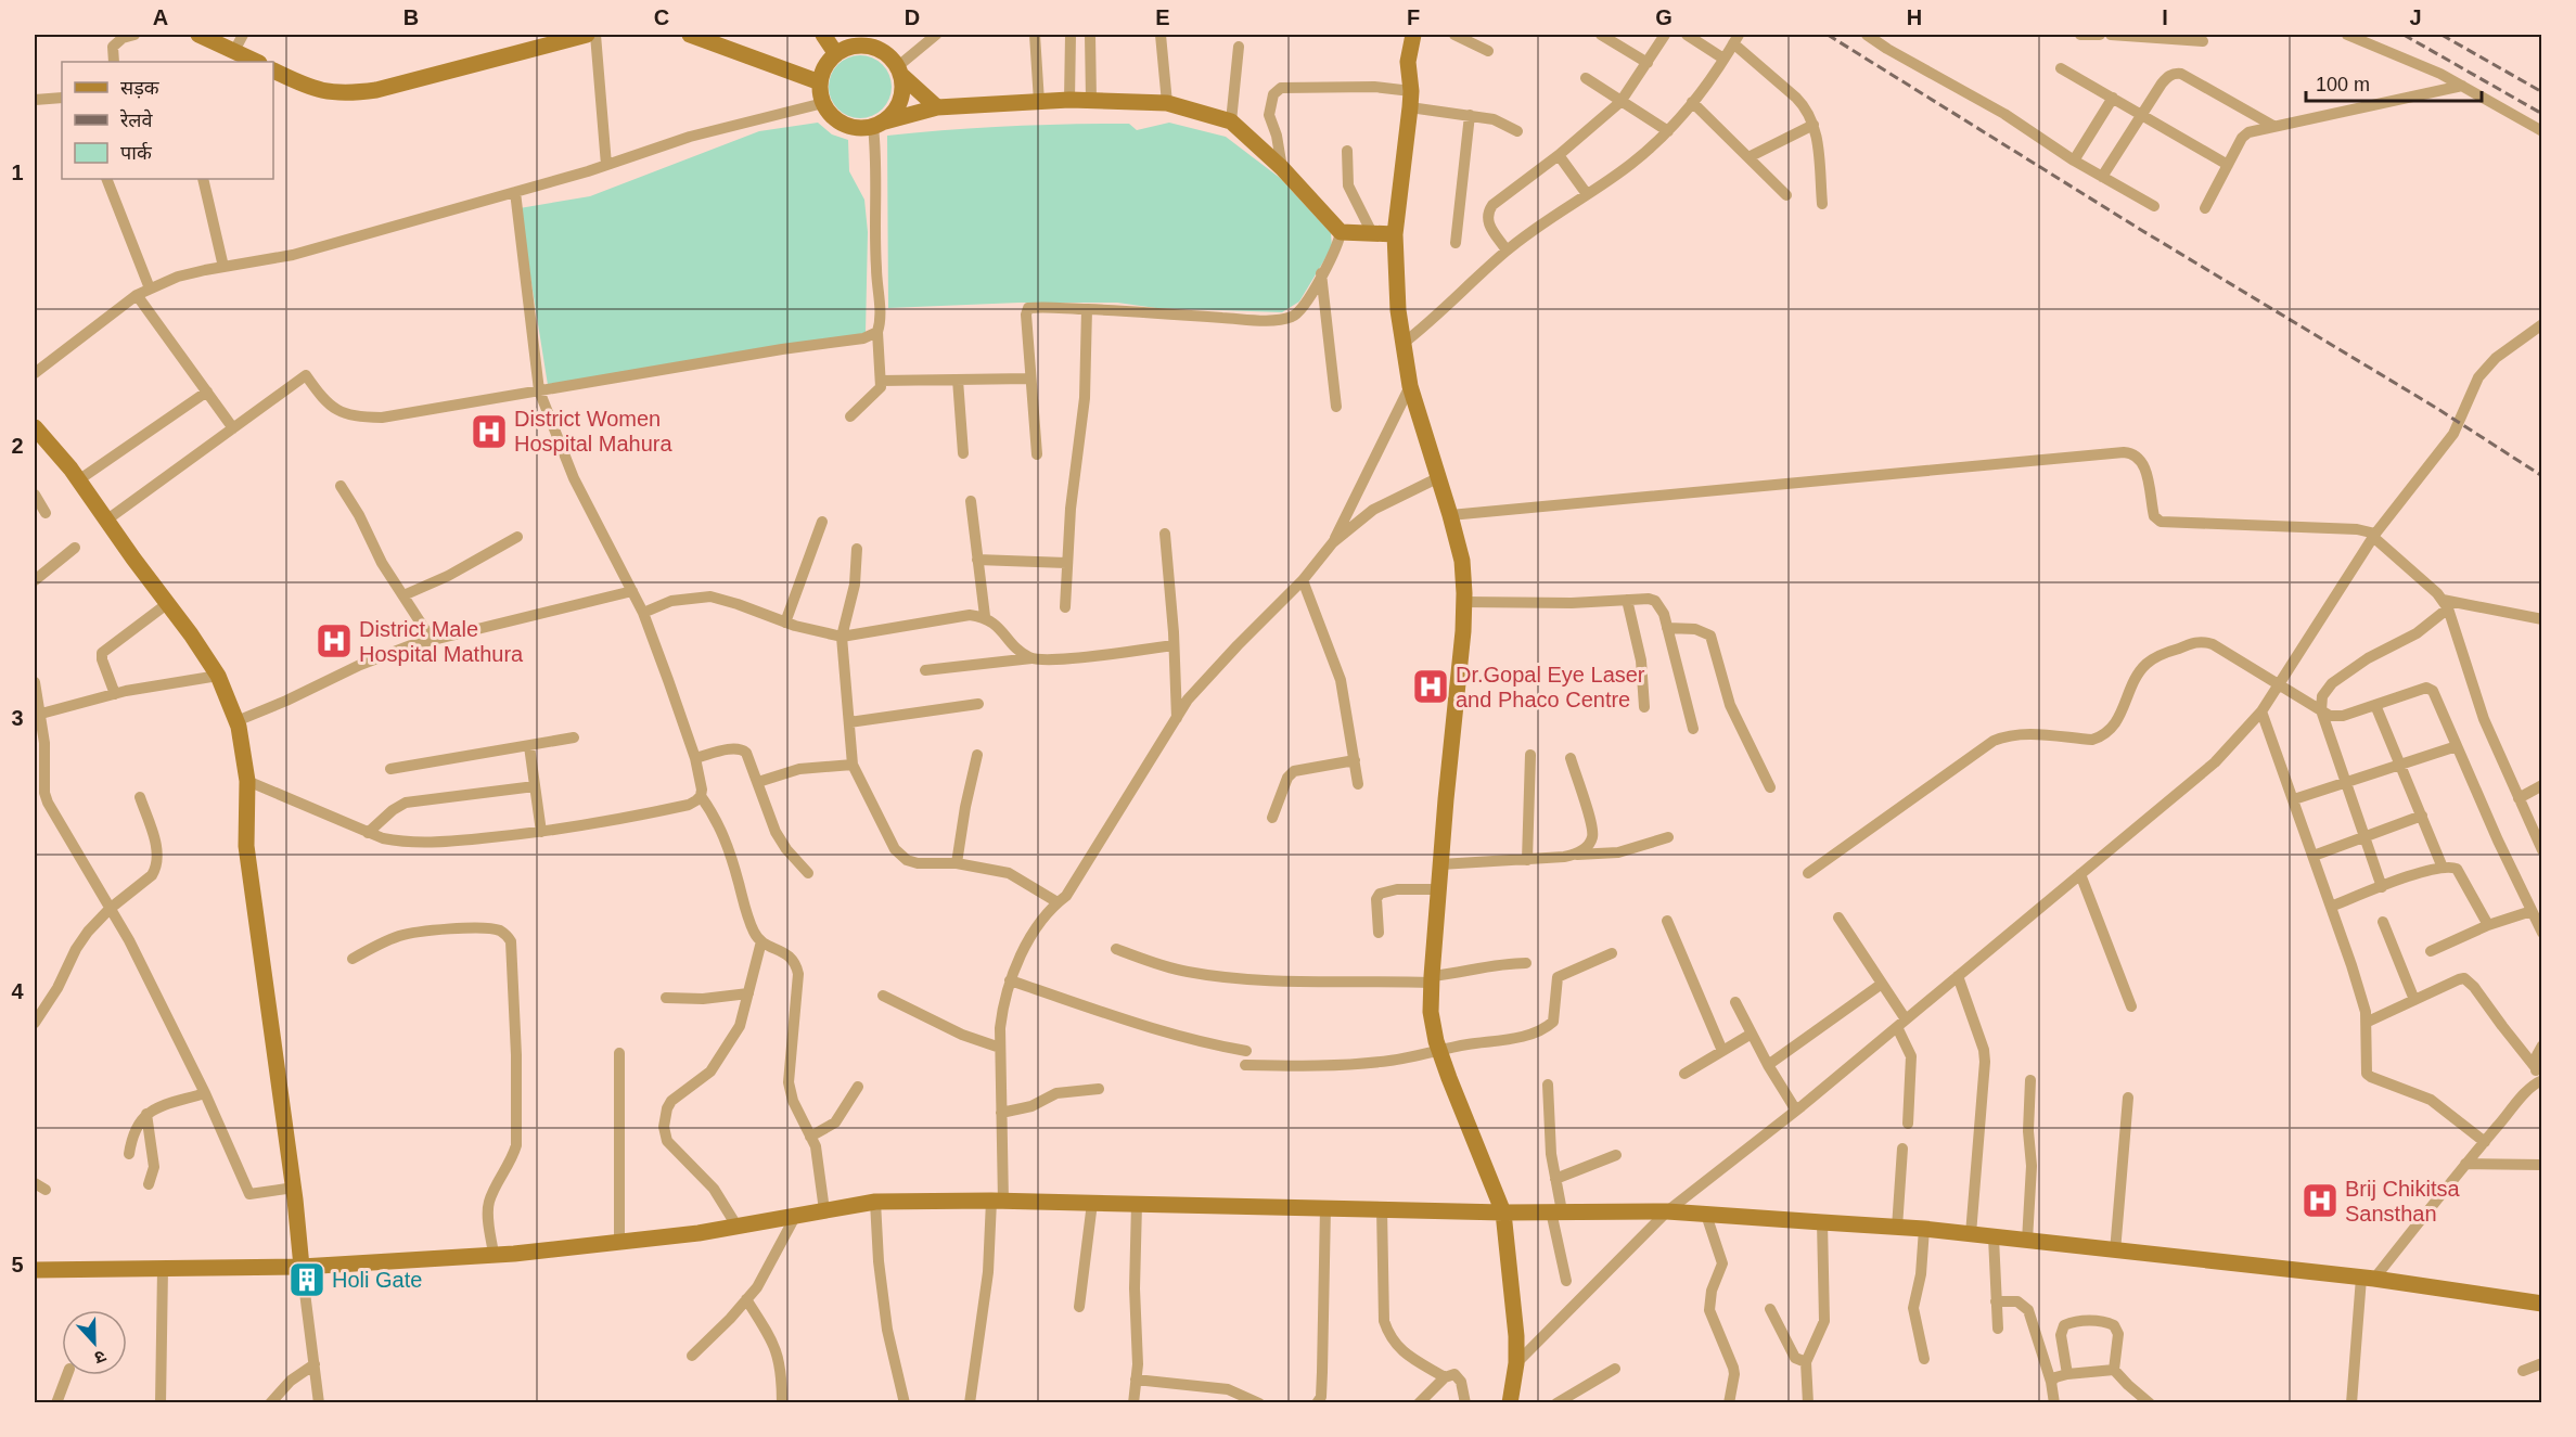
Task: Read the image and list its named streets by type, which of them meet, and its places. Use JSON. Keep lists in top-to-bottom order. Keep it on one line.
{"places":{"hospital":["District Women Hospital Mahura","District Male Hospital Mathura","Dr.Gopal Eye Laser and Phaco Centre","Brij Chikitsa Sansthan"],"building":["Holi Gate"]},"legend":["सड़क","रेलवे","पार्क"],"scale_bar":"100 m","north":"bottom","grid":{"columns":["A","B","C","D","E","F","G","H","I","J"],"rows":["1","2","3","4","5"]}}
